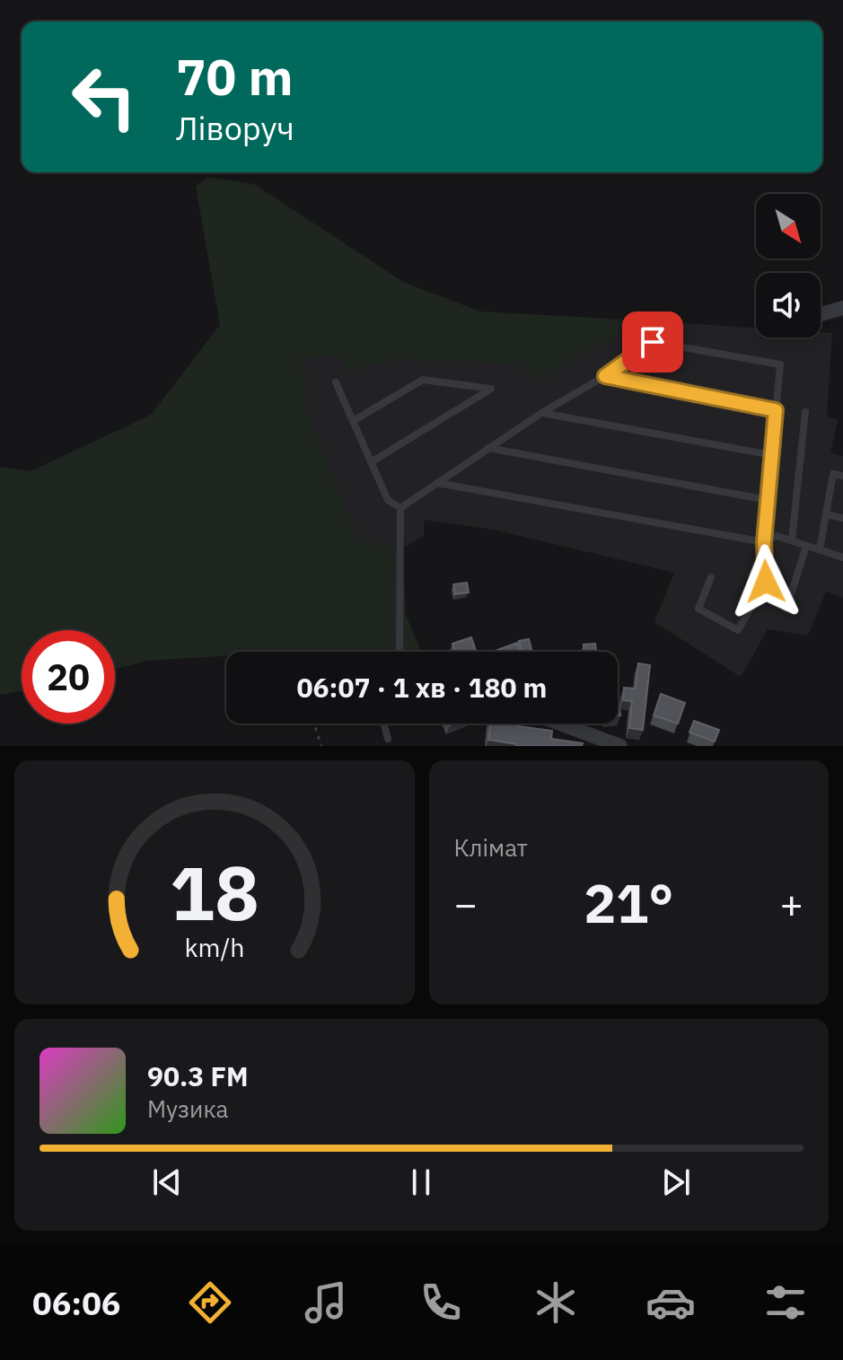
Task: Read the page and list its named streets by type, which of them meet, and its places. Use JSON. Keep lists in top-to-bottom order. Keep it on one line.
{"north":"bottom right","page":{"turn":["70 m","Ліворуч"],"limit":"20","trip":"06:07 · 1 хв · 180 m","tile":"Клімат","heat":["−","21°","+"],"song":["90.3 FM","Музика"],"tabs":"06:06","gauge":["18","km/h"]}}
